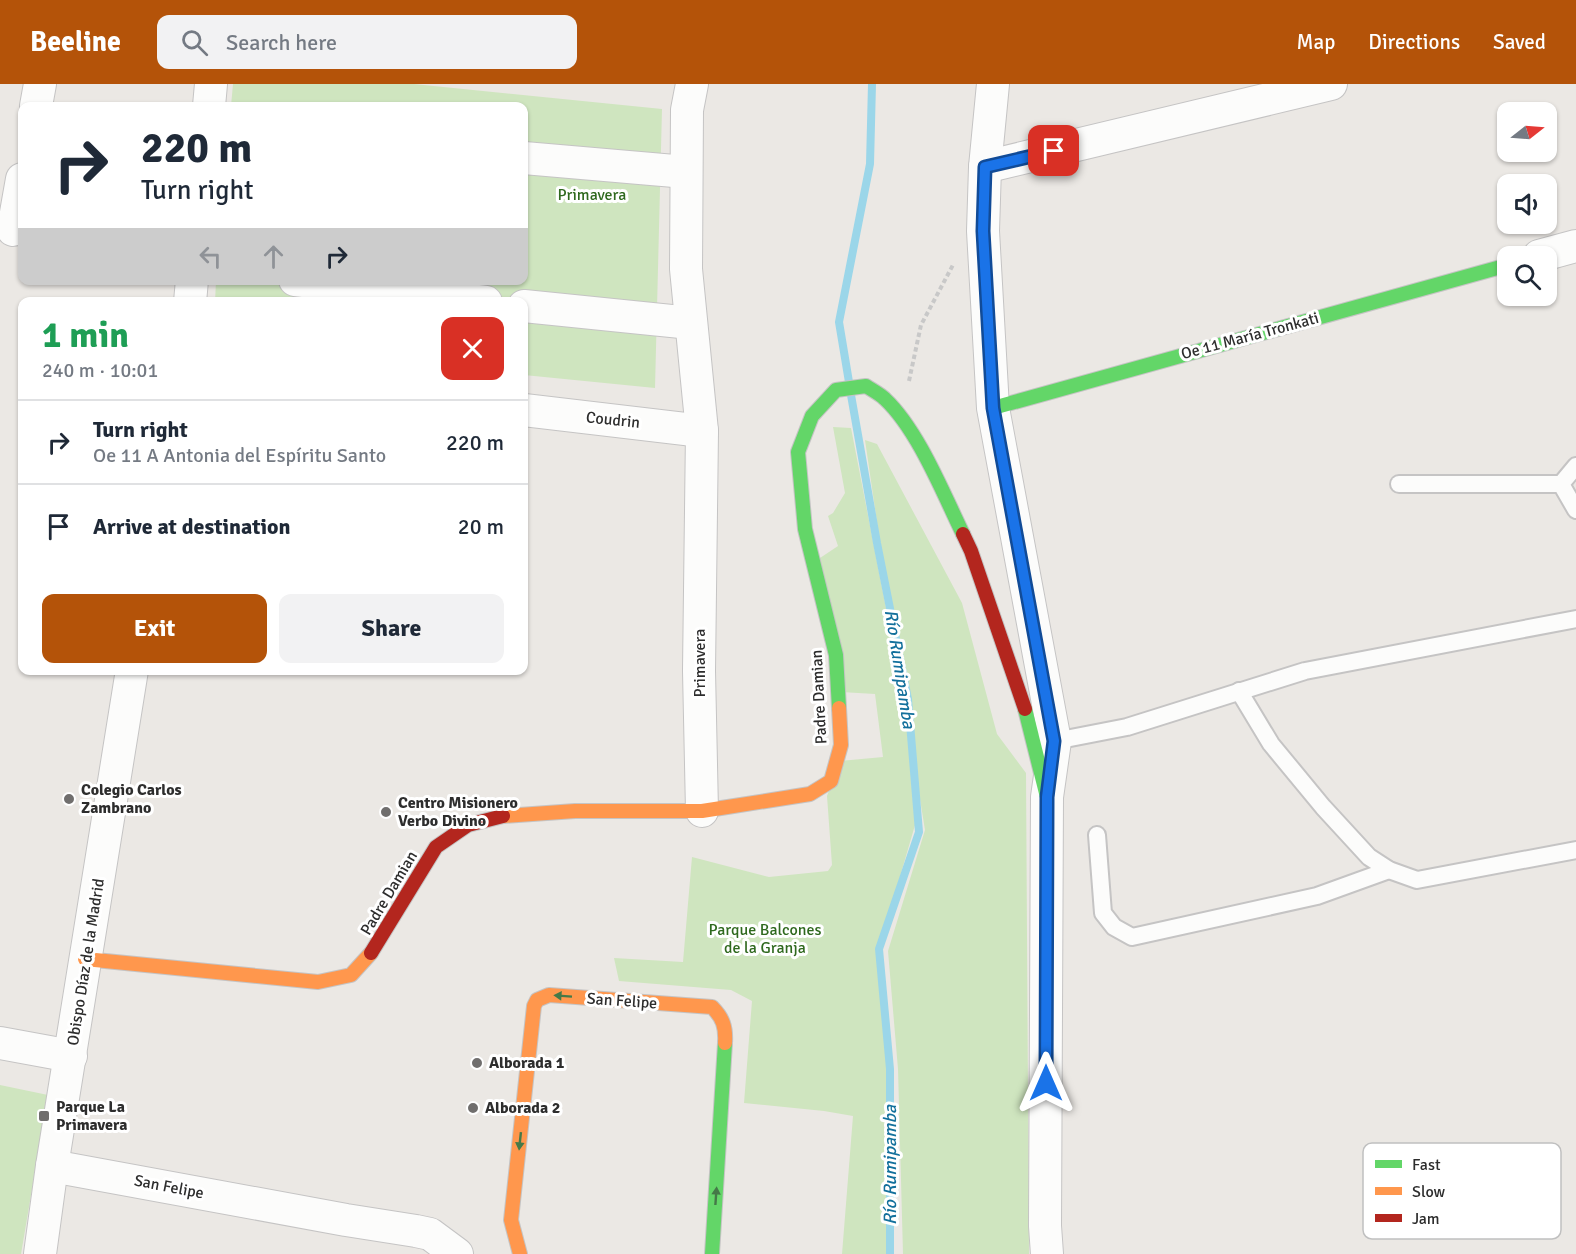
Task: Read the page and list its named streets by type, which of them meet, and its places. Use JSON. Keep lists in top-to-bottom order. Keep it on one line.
{"streets":{"street":["Oe 11 María Tronkati","Coudrin","Primavera","Padre Damian","Obispo Díaz de la Madrid","San Felipe"]},"crossings":[["Coudrin","Primavera"],["Primavera","Padre Damian"],["Padre Damian","Obispo Díaz de la Madrid"],["Obispo Díaz de la Madrid","San Felipe"]],"water":["Río Rumipamba"],"parks":["Primavera","Parque Balcones de la Granja"],"places":{"other":["Colegio Carlos Zambrano","Centro Misionero Verbo Divino","Alborada 1","Alborada 2"],"transit":["Parque La Primavera"]},"legend":["Fast","Slow","Jam"],"north":"right","page":{"header":"Beeline","search":"Search here","nav":["Map","Directions","Saved"],"turn":["220 m","Turn right"],"heading":["1 min","240 m · 10:01"],"list":[{"name":"Turn right","note":"Oe 11 A Antonia del Espíritu Santo","value":"220 m"},{"name":"Arrive at destination","value":"20 m"}],"buttons":["Exit","Share"]}}
